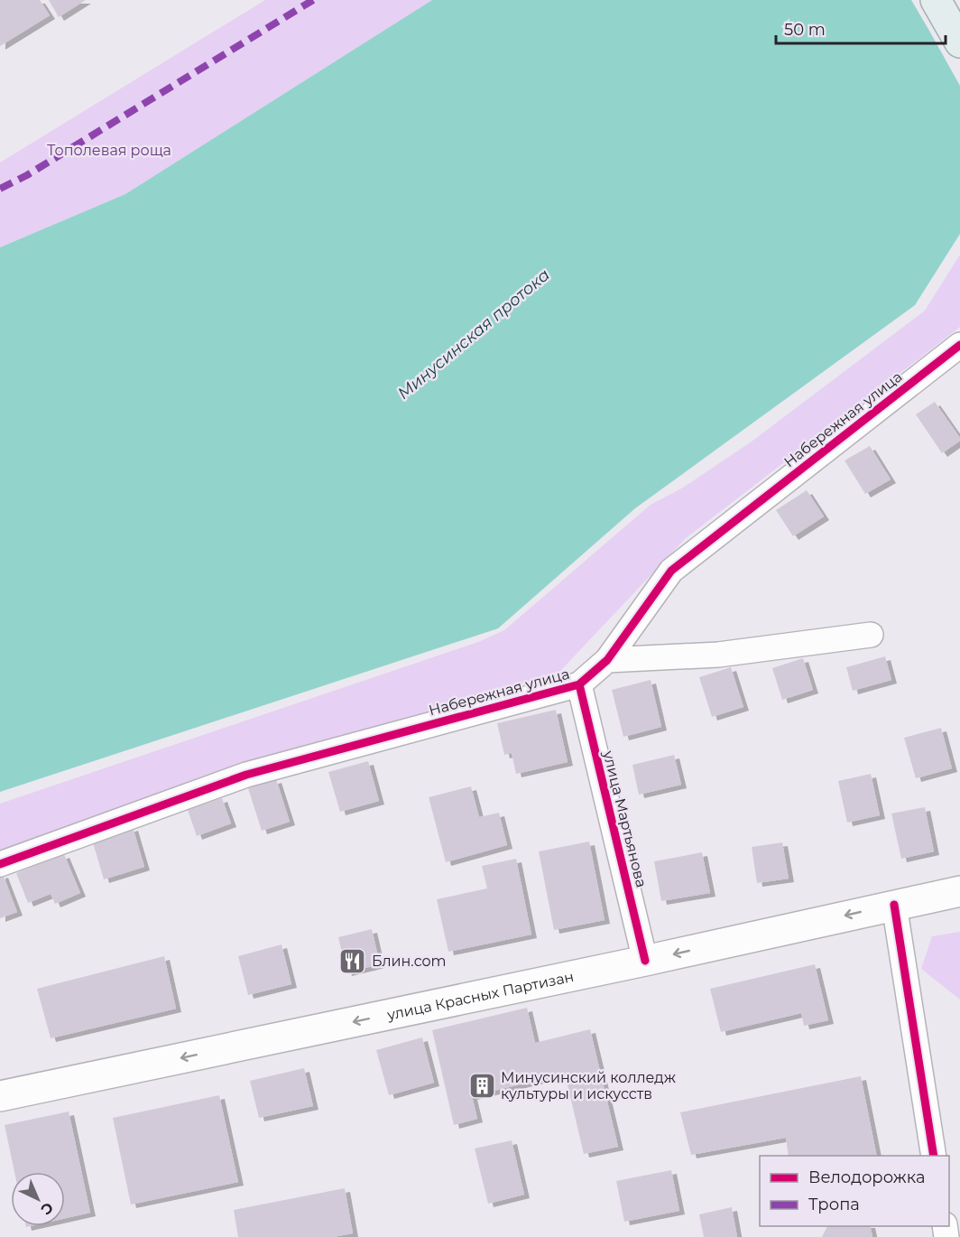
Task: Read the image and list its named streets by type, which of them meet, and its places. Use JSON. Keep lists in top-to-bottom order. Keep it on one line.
{"streets":{"main road":["улица Красных Партизан"],"street":["Набережная улица","улица Мартьянова"]},"crossings":[["Набережная улица","улица Мартьянова"],["улица Мартьянова","улица Красных Партизан"]],"one_way":["улица Красных Партизан"],"water":["Минусинская протока"],"parks":["Тополевая роща"],"places":{"restaurant":["Блин.com"],"building":["Минусинский колледж культуры и искусств"]},"legend":["Велодорожка","Тропа"],"scale_bar":"50 m","north":"bottom right"}
